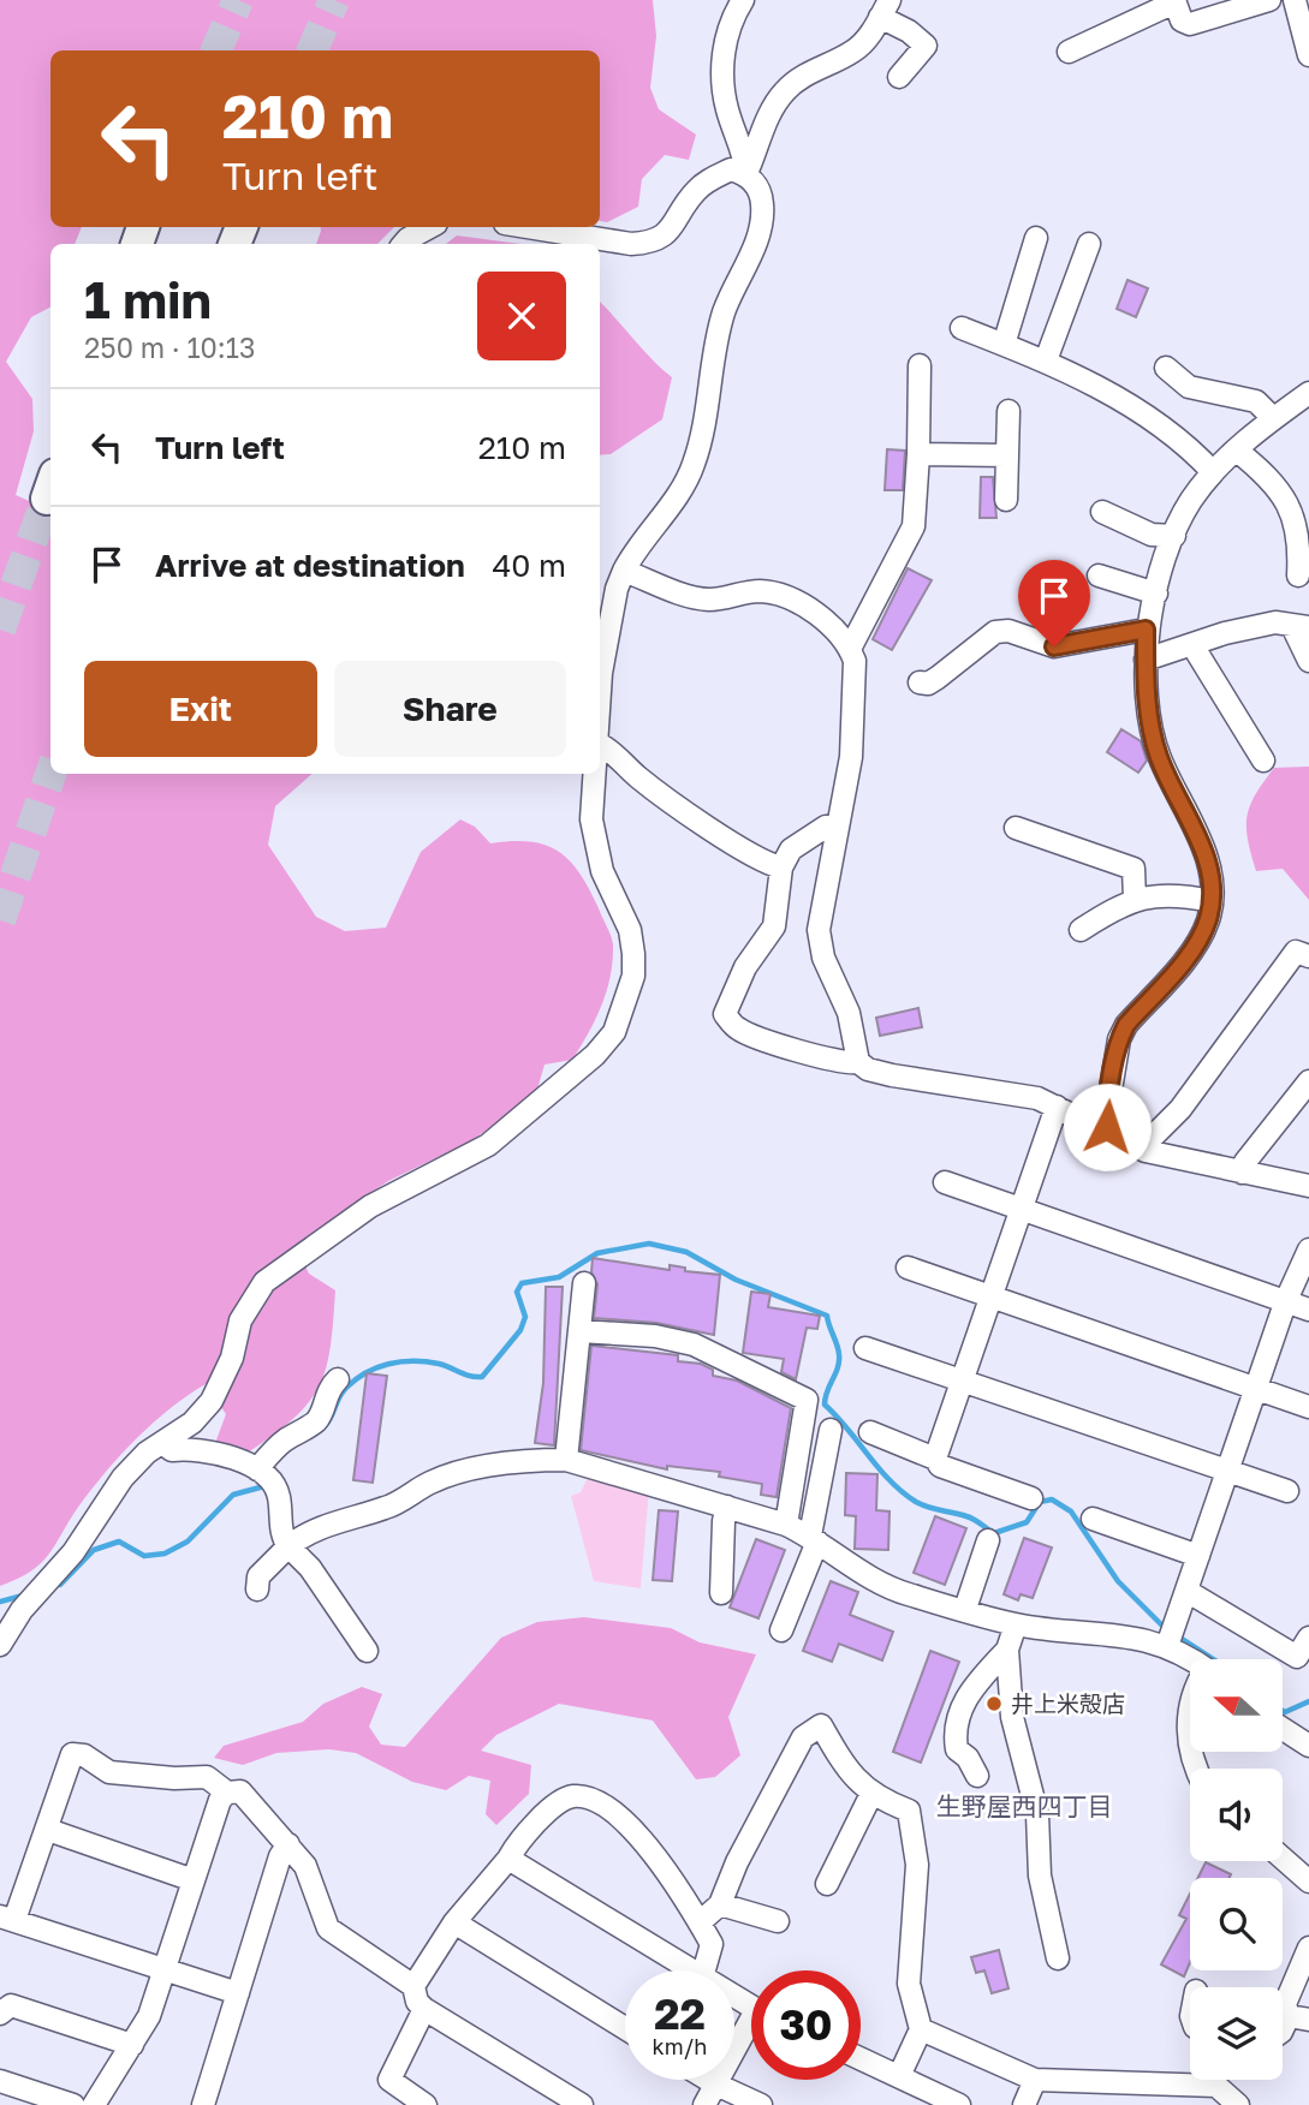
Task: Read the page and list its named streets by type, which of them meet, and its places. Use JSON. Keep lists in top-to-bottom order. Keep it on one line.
{"districts":["生野屋西四丁目"],"places":["井上米殻店"],"north":"left","page":{"turn":["210 m","Turn left"],"heading":["1 min","250 m · 10:13"],"list":[{"name":"Turn left","value":"210 m"},{"name":"Arrive at destination","value":"40 m"}],"buttons":["Exit","Share"],"speed":"22 km/h","limit":"30"}}
